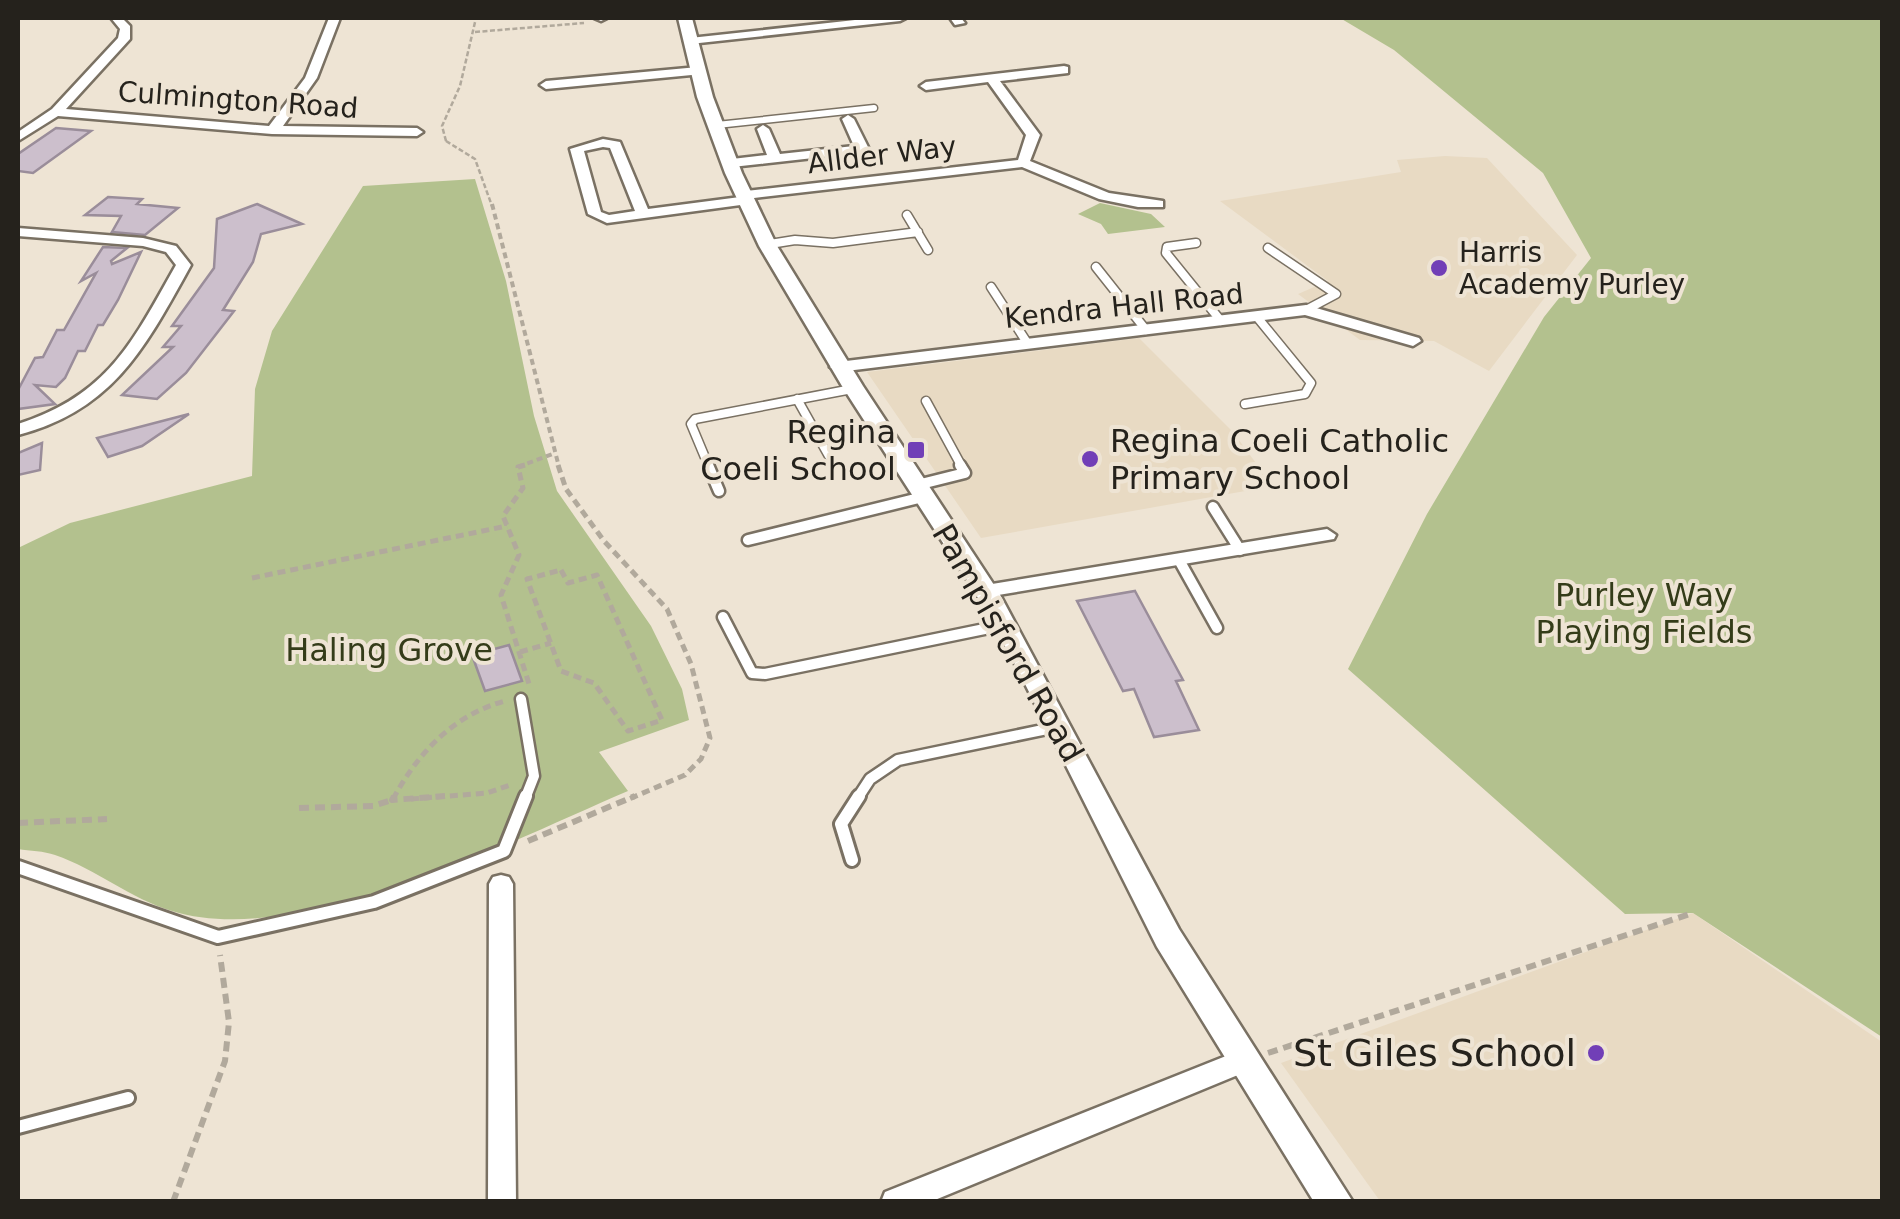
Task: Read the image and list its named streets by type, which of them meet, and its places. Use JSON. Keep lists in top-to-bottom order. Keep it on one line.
{"streets":{"street":["Culmington Road","Allder Way","Kendra Hall Road","Pampisford Road"]},"crossings":[["Allder Way","Pampisford Road"],["Kendra Hall Road","Pampisford Road"]],"parks":["Purley Way Playing Fields","Haling Grove"],"places":{"other":["Harris Academy Purley","Regina Coeli Catholic Primary School","St Giles School"],"transit":["Regina Coeli School"]}}
